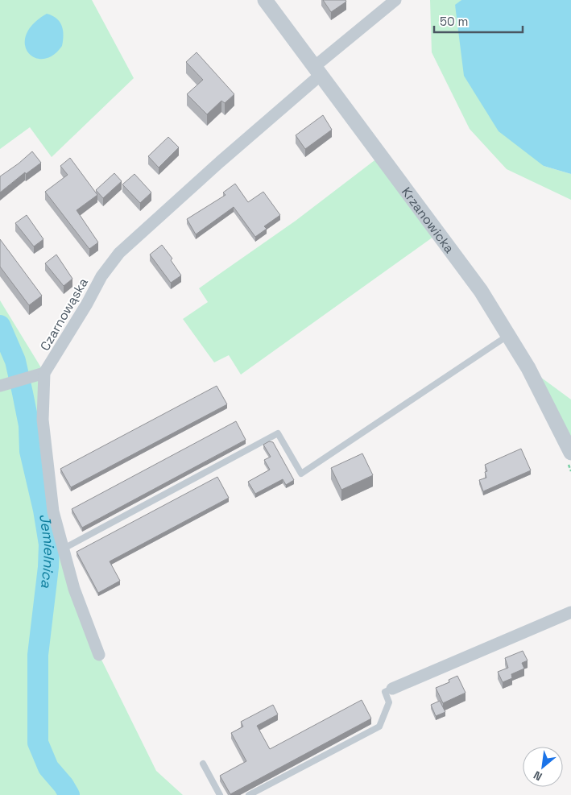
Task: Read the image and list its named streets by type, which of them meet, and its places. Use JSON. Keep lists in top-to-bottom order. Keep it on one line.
{"streets":{"street":["Krzanowicka","Czarnowąska"]},"crossings":[["Krzanowicka","Czarnowąska"]],"water":["Jemielnica"],"scale_bar":"50 m","north":"bottom left"}
